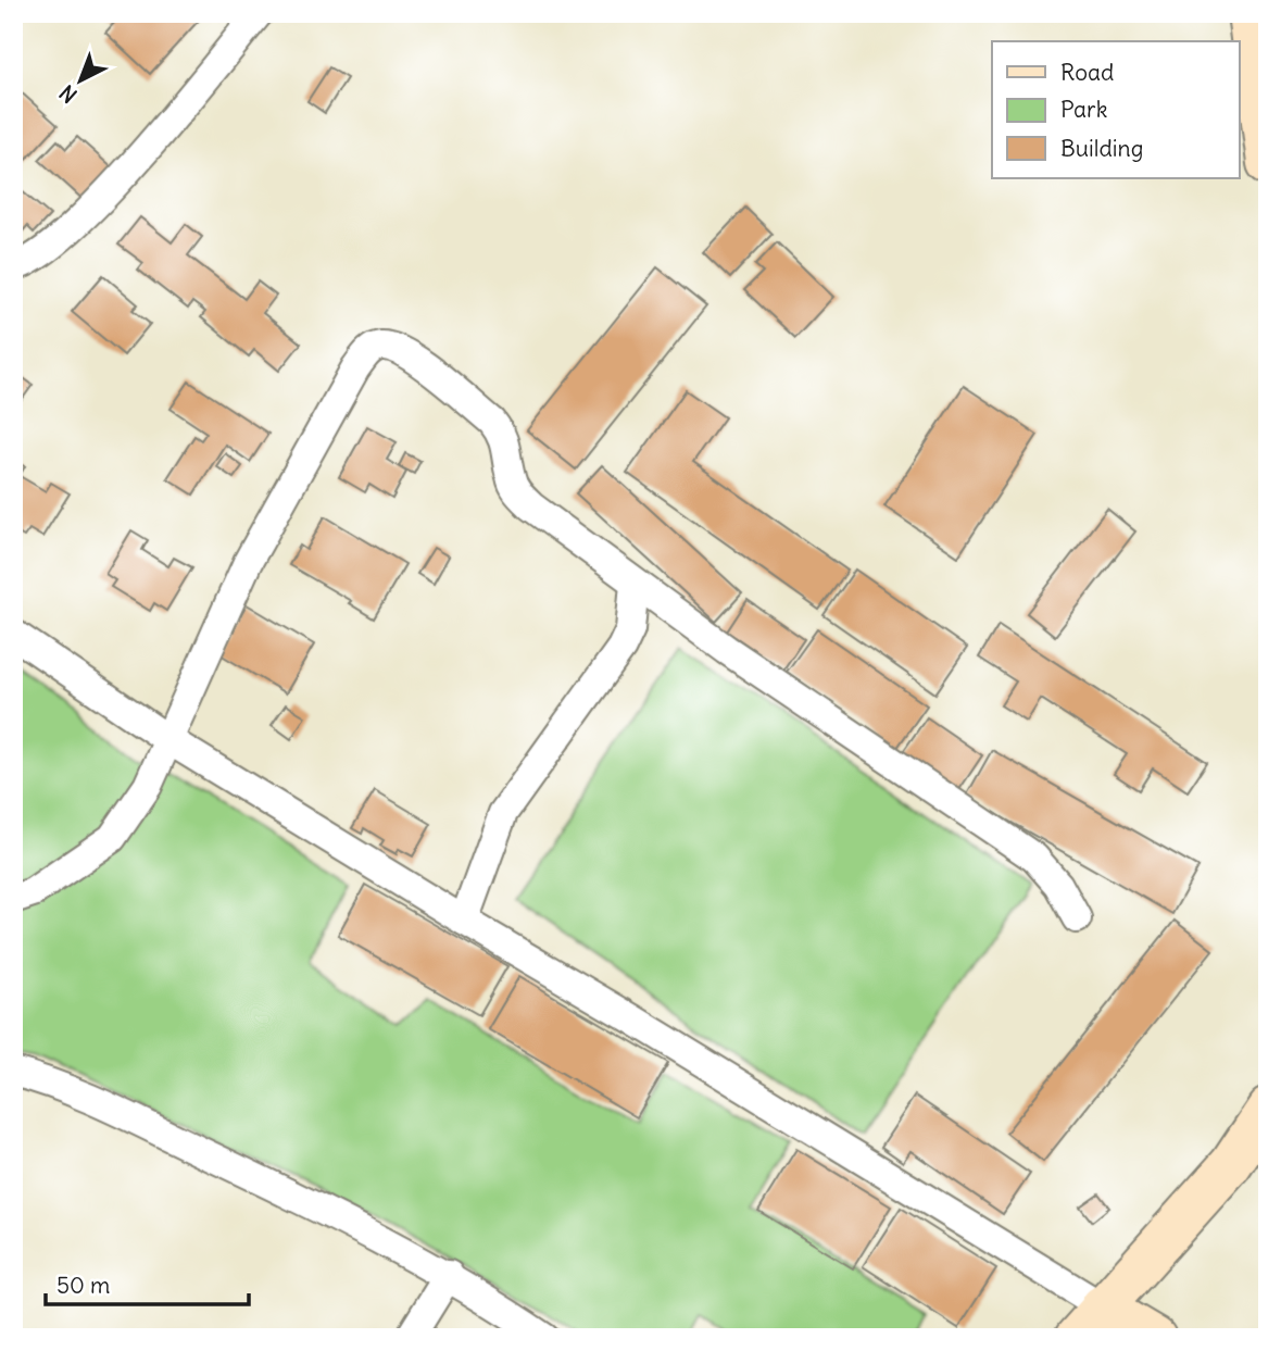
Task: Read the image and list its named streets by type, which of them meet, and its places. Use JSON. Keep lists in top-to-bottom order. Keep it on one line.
{"legend":["Road","Park","Building"],"scale_bar":"50 m","north":"bottom left"}
